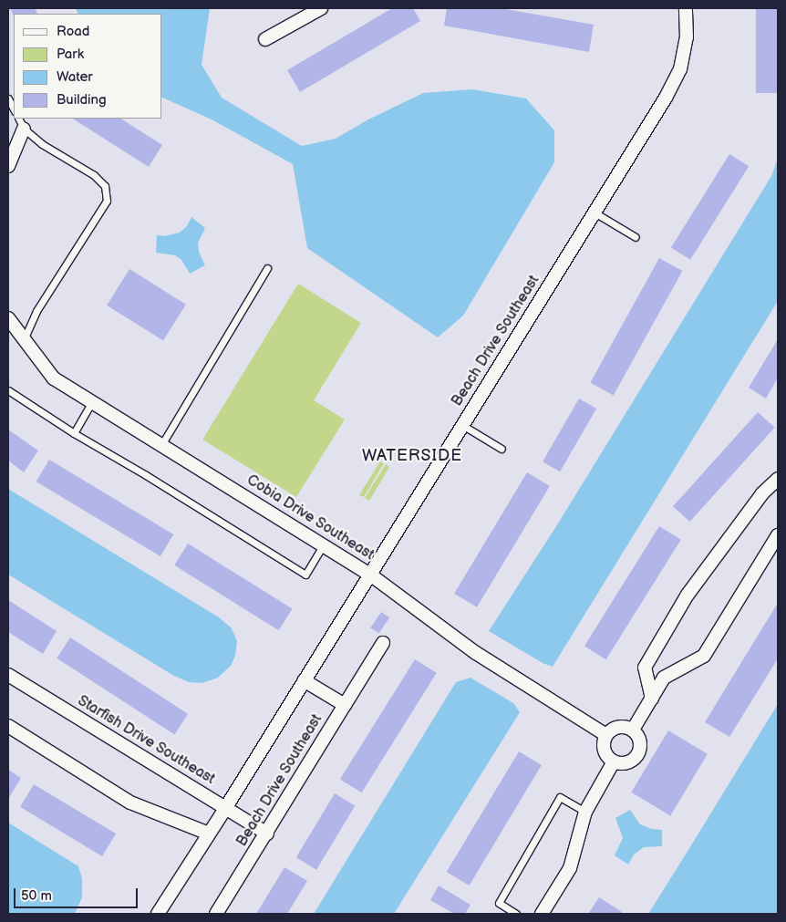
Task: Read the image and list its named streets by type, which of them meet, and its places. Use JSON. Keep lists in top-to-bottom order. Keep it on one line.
{"streets":{"street":["Beach Drive Southeast","Cobia Drive Southeast","Starfish Drive Southeast"]},"crossings":[["Beach Drive Southeast","Cobia Drive Southeast"],["Beach Drive Southeast","Starfish Drive Southeast"]],"districts":["WATERSIDE"],"legend":["Road","Park","Water","Building"],"scale_bar":"50 m"}
